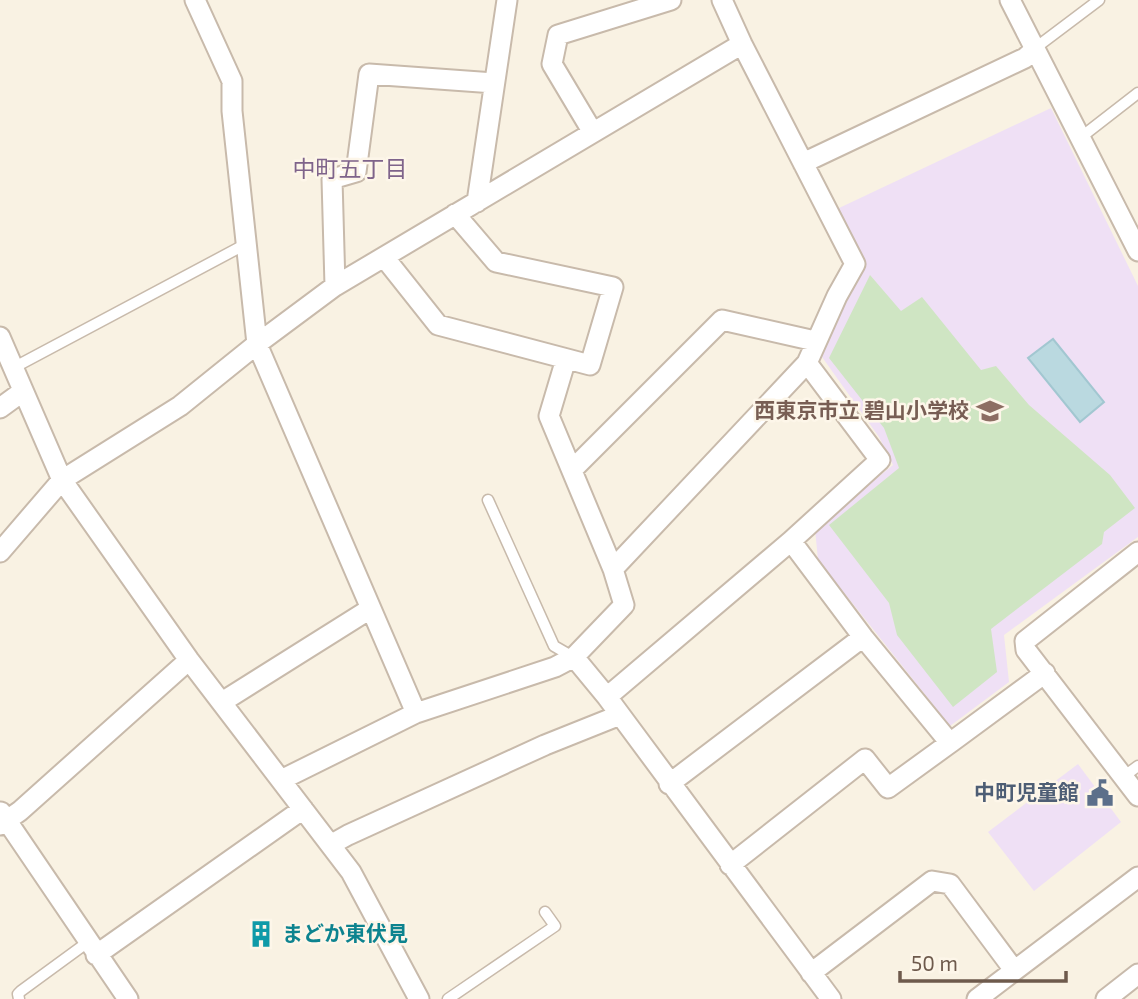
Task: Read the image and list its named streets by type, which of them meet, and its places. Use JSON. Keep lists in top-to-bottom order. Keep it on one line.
{"districts":["中町五丁目"],"places":{"school or university":["西東京市立 碧山小学校"],"public building":["中町児童館"],"building":["まどか東伏見"]},"scale_bar":"50 m"}
